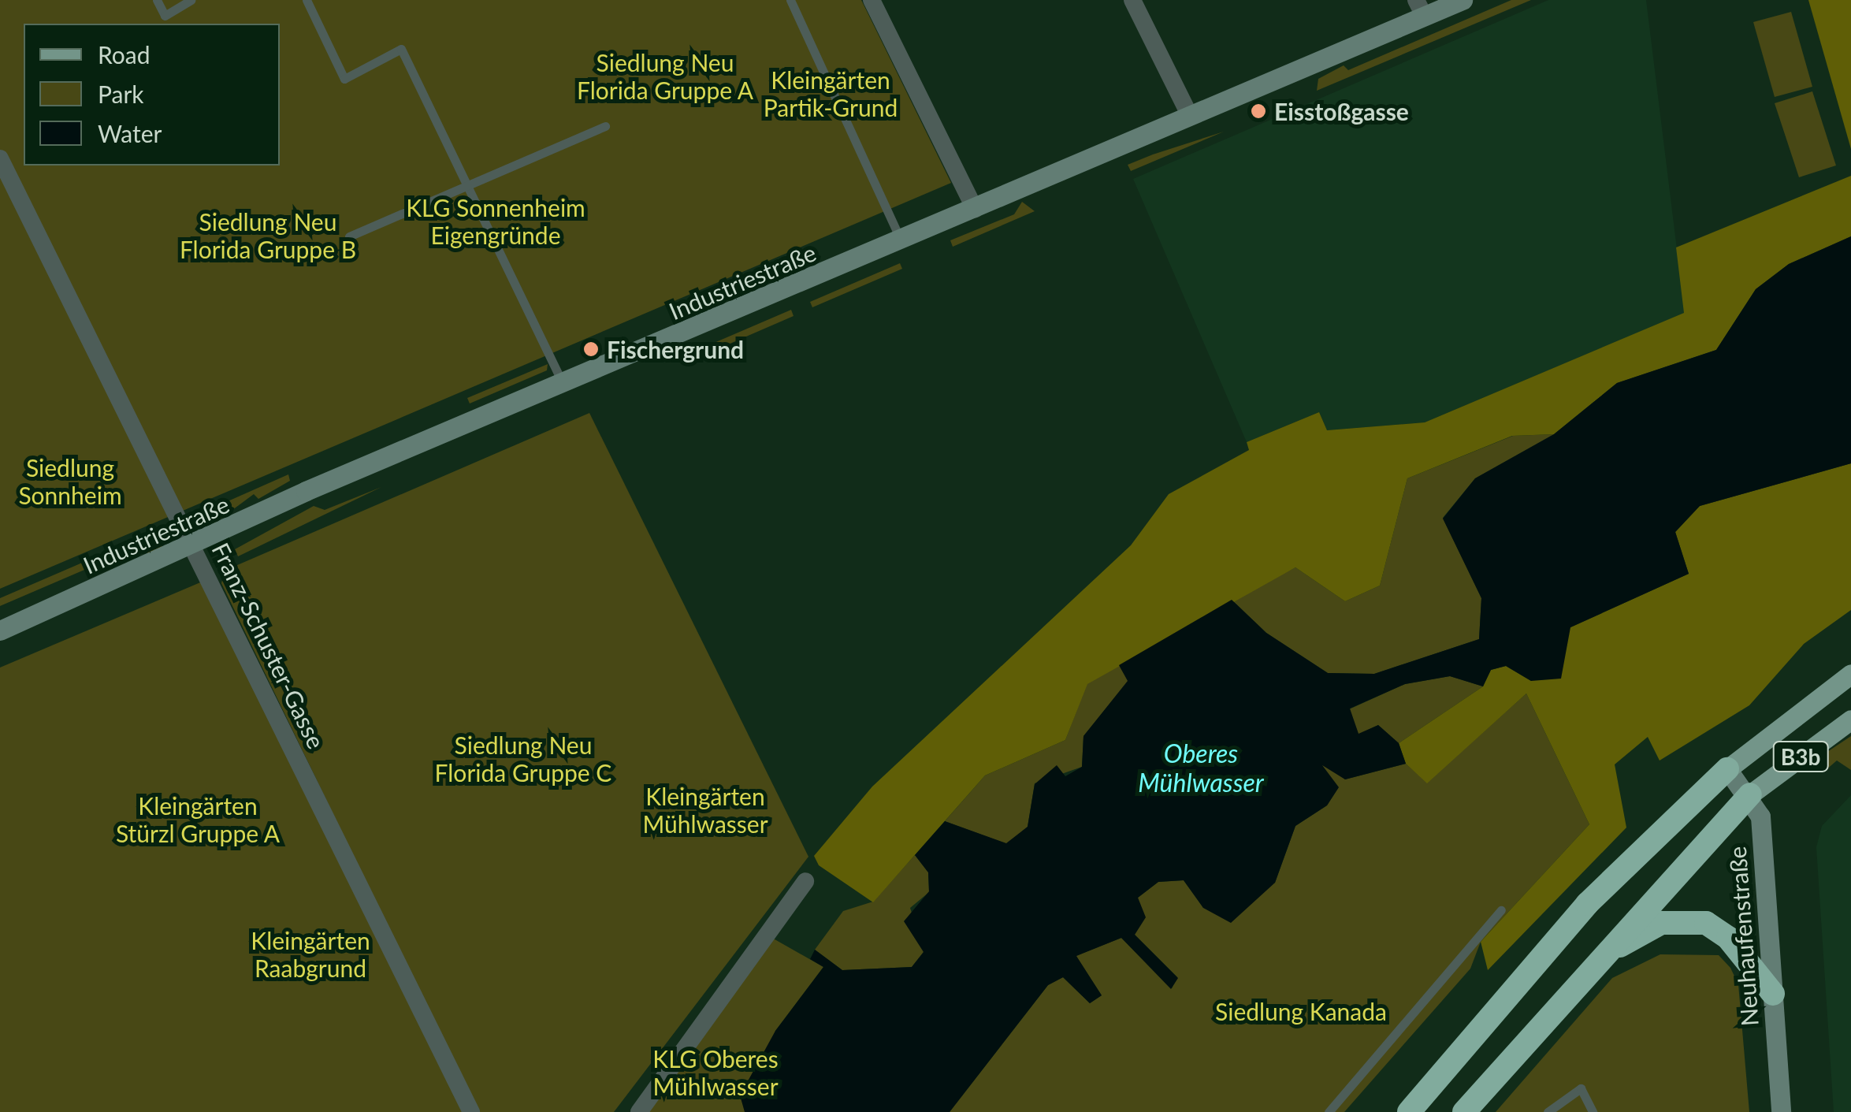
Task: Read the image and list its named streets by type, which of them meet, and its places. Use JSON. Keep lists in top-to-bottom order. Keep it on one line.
{"streets":{"main road":["B3b"],"street":["Industriestraße","Franz-Schuster-Gasse","Neuhaufenstraße"]},"crossings":[["Industriestraße","Franz-Schuster-Gasse"],["B3b","Neuhaufenstraße"]],"water":["Oberes Mühlwasser"],"parks":["Siedlung Neu Florida Gruppe A","Kleingärten Partik-Grund","KLG Sonnenheim Eigengründe","Siedlung Neu Florida Gruppe B","Siedlung Sonnheim","Siedlung Neu Florida Gruppe C","Kleingärten Mühlwasser","Kleingärten Stürzl Gruppe A","Kleingärten Raabgrund","Siedlung Kanada","KLG Oberes Mühlwasser"],"places":["Eisstoßgasse","Fischergrund"],"legend":["Road","Park","Water"]}
